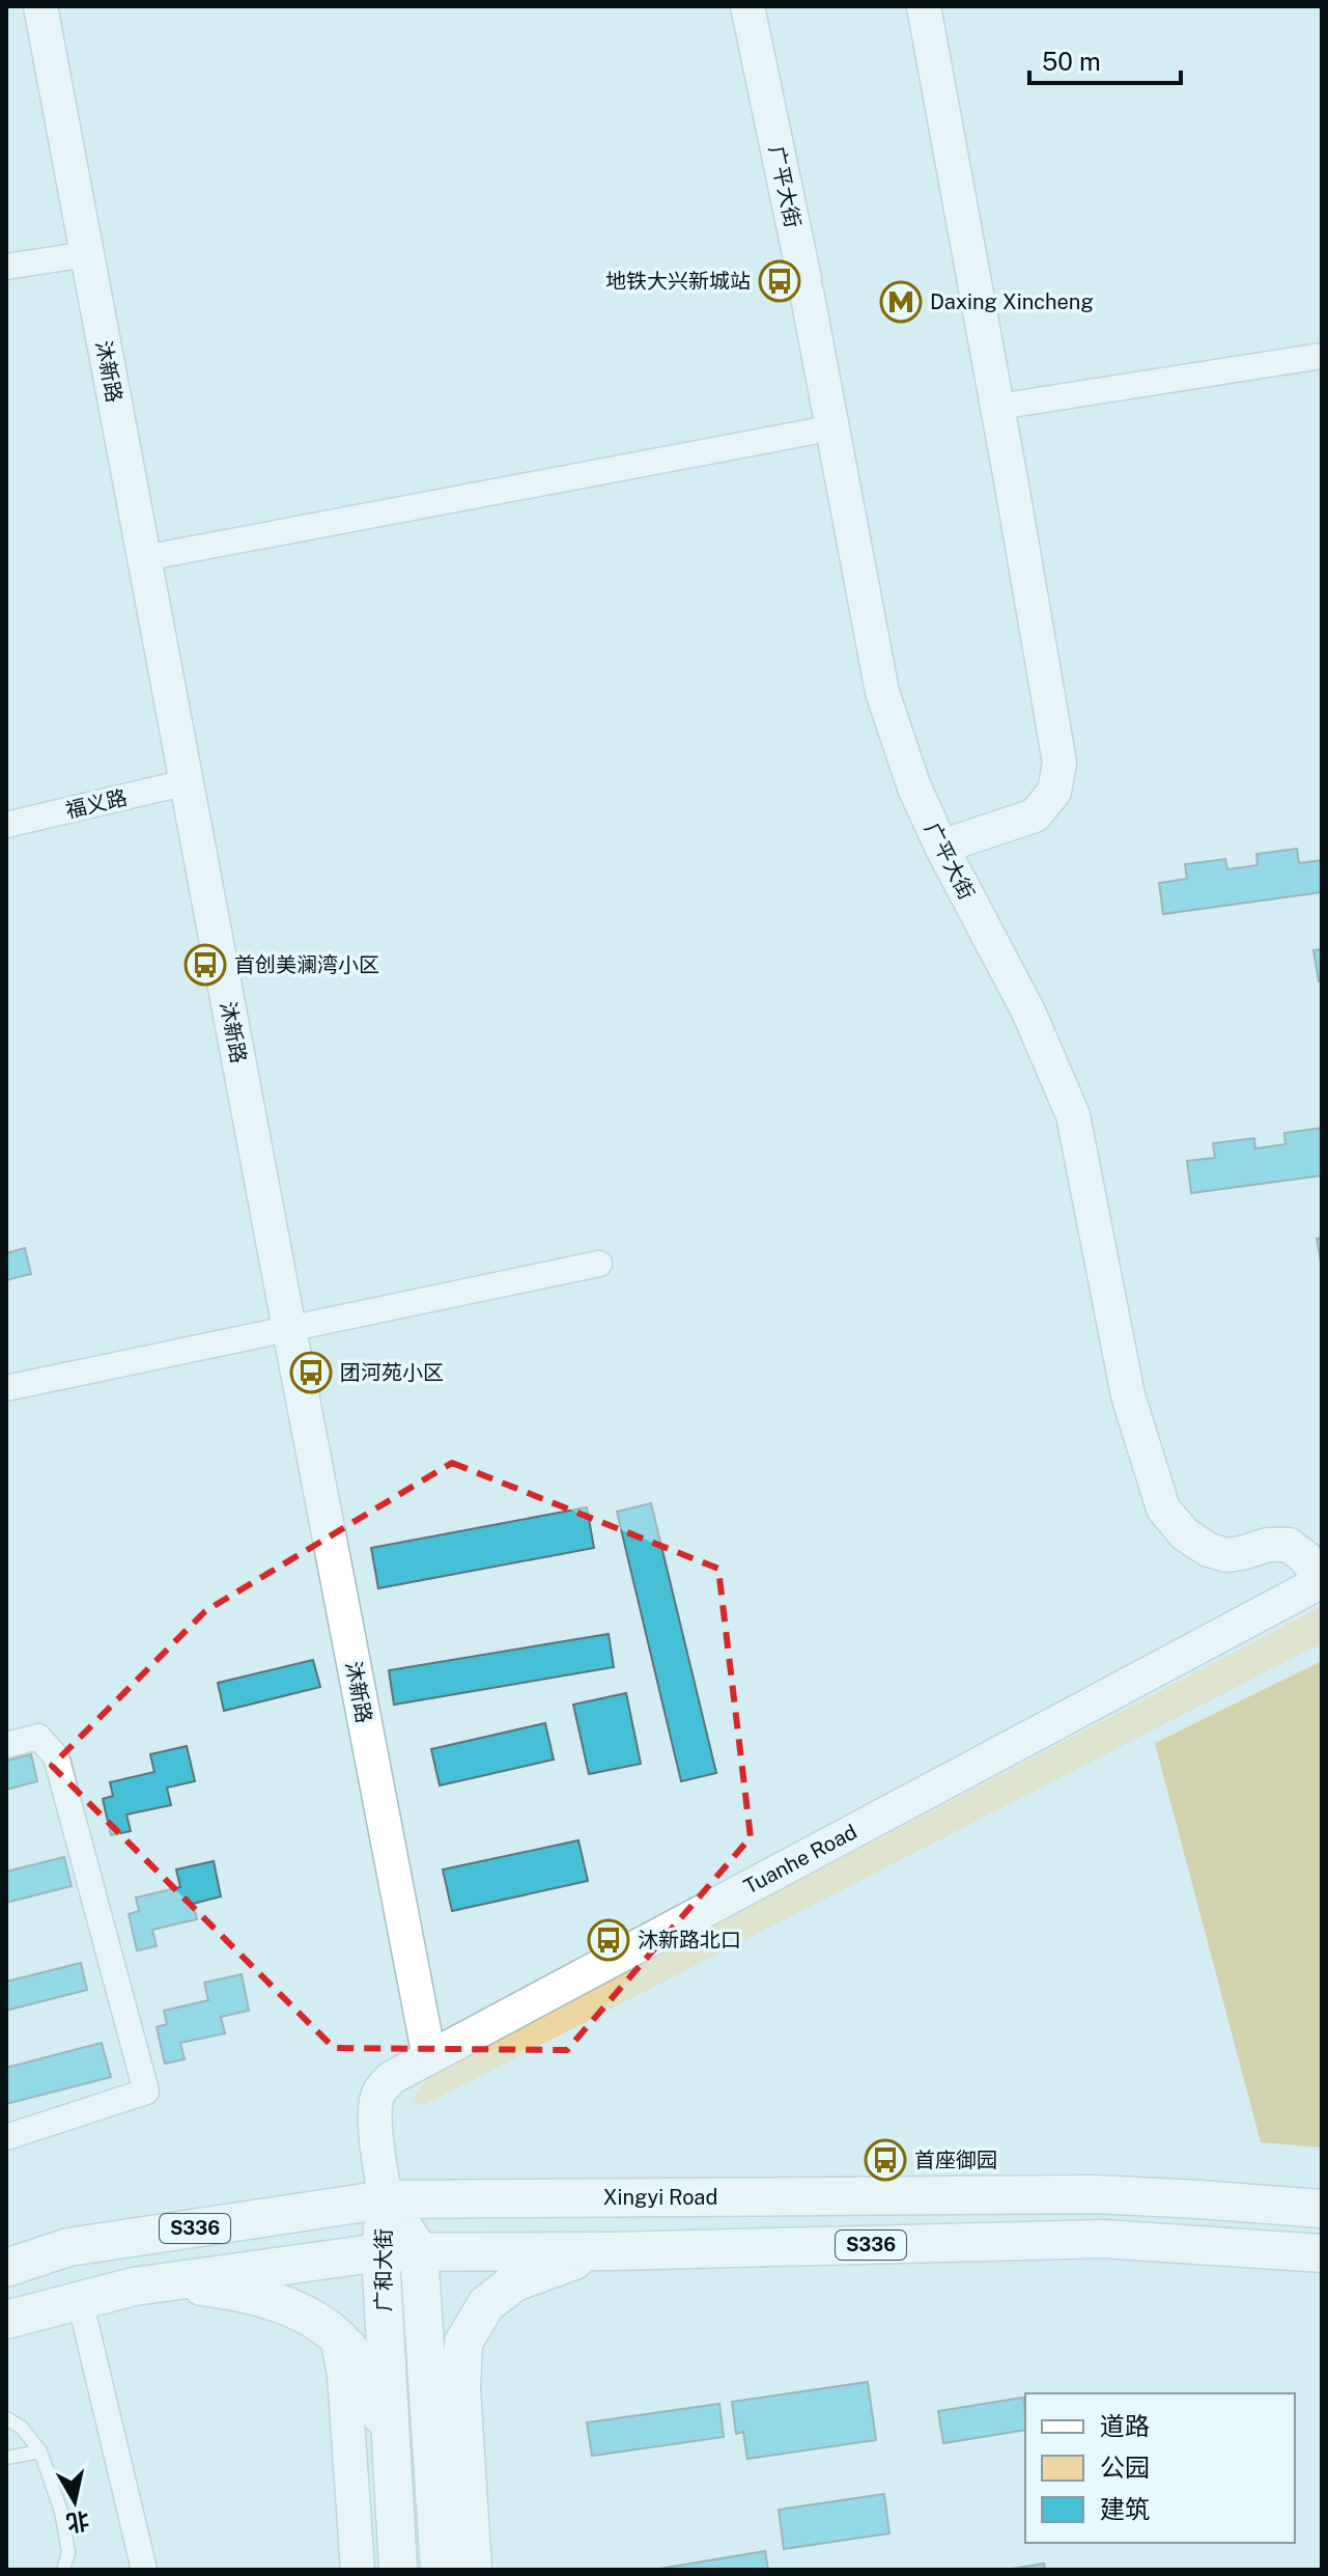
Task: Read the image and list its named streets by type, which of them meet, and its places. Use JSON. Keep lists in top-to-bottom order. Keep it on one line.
{"streets":{"main road":["Xingyi Road","S336","广和大街"],"street":["广平大街","沐新路","福义路","Tuanhe Road"]},"crossings":[["广平大街","Tuanhe Road"],["沐新路","福义路"],["沐新路","Tuanhe Road"],["Tuanhe Road","Xingyi Road"],["Tuanhe Road","广和大街"],["Xingyi Road","广和大街"],["S336","广和大街"]],"places":{"bus stop":["地铁大兴新城站","首创美澜湾小区","团河苑小区","沐新路北口","首座御园"],"metro station":["Daxing Xincheng"]},"legend":["道路","公园","建筑"],"scale_bar":"50 m","north":"bottom"}
